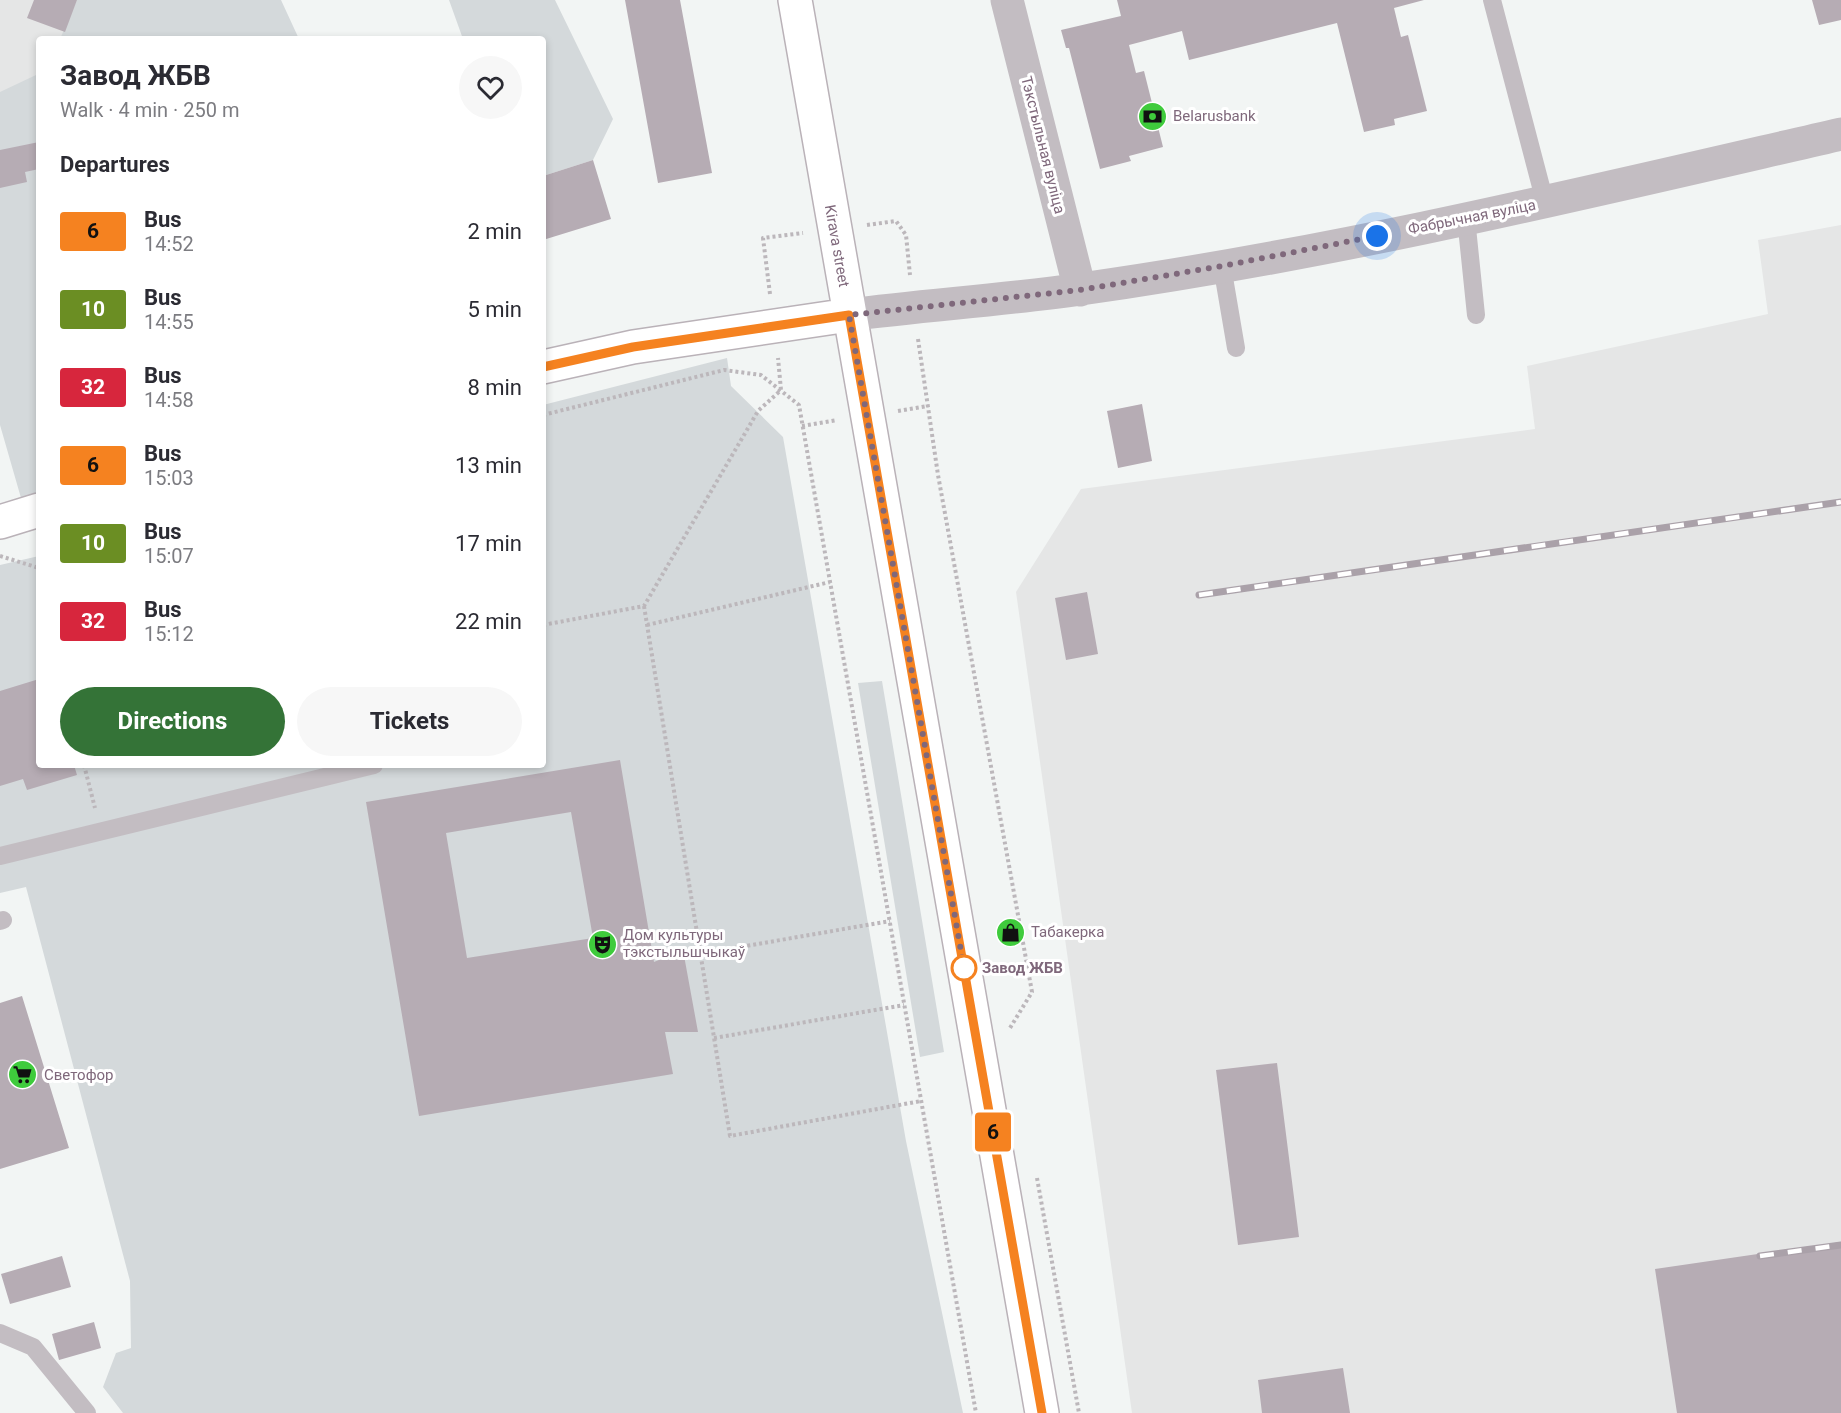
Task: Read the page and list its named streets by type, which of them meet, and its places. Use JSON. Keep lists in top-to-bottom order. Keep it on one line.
{"streets":{"main road":["Kirava street"],"street":["Тэкстыльная вуліца","Фабрычная вуліца"]},"crossings":[["Тэкстыльная вуліца","Фабрычная вуліца"],["Фабрычная вуліца","Kirava street"]],"places":{"bank":["Belarusbank"],"shop":["Табакерка"],"theatre":["Дом культуры тэкстыльшчыкаў"],"other":["Завод ЖБВ"],"supermarket":["Светофор"]},"lines":["bus line 6"],"page":{"on_map":"6","heading":[["Завод ЖБВ","Walk · 4 min · 250 m"],"Departures"],"list":[{"mark":"6","name":"Bus","note":"14:52","value":"2 min"},{"mark":"10","name":"Bus","note":"14:55","value":"5 min"},{"mark":"32","name":"Bus","note":"14:58","value":"8 min"},{"mark":"6","name":"Bus","note":"15:03","value":"13 min"},{"mark":"10","name":"Bus","note":"15:07","value":"17 min"},{"mark":"32","name":"Bus","note":"15:12","value":"22 min"}],"buttons":["Directions","Tickets"]}}
